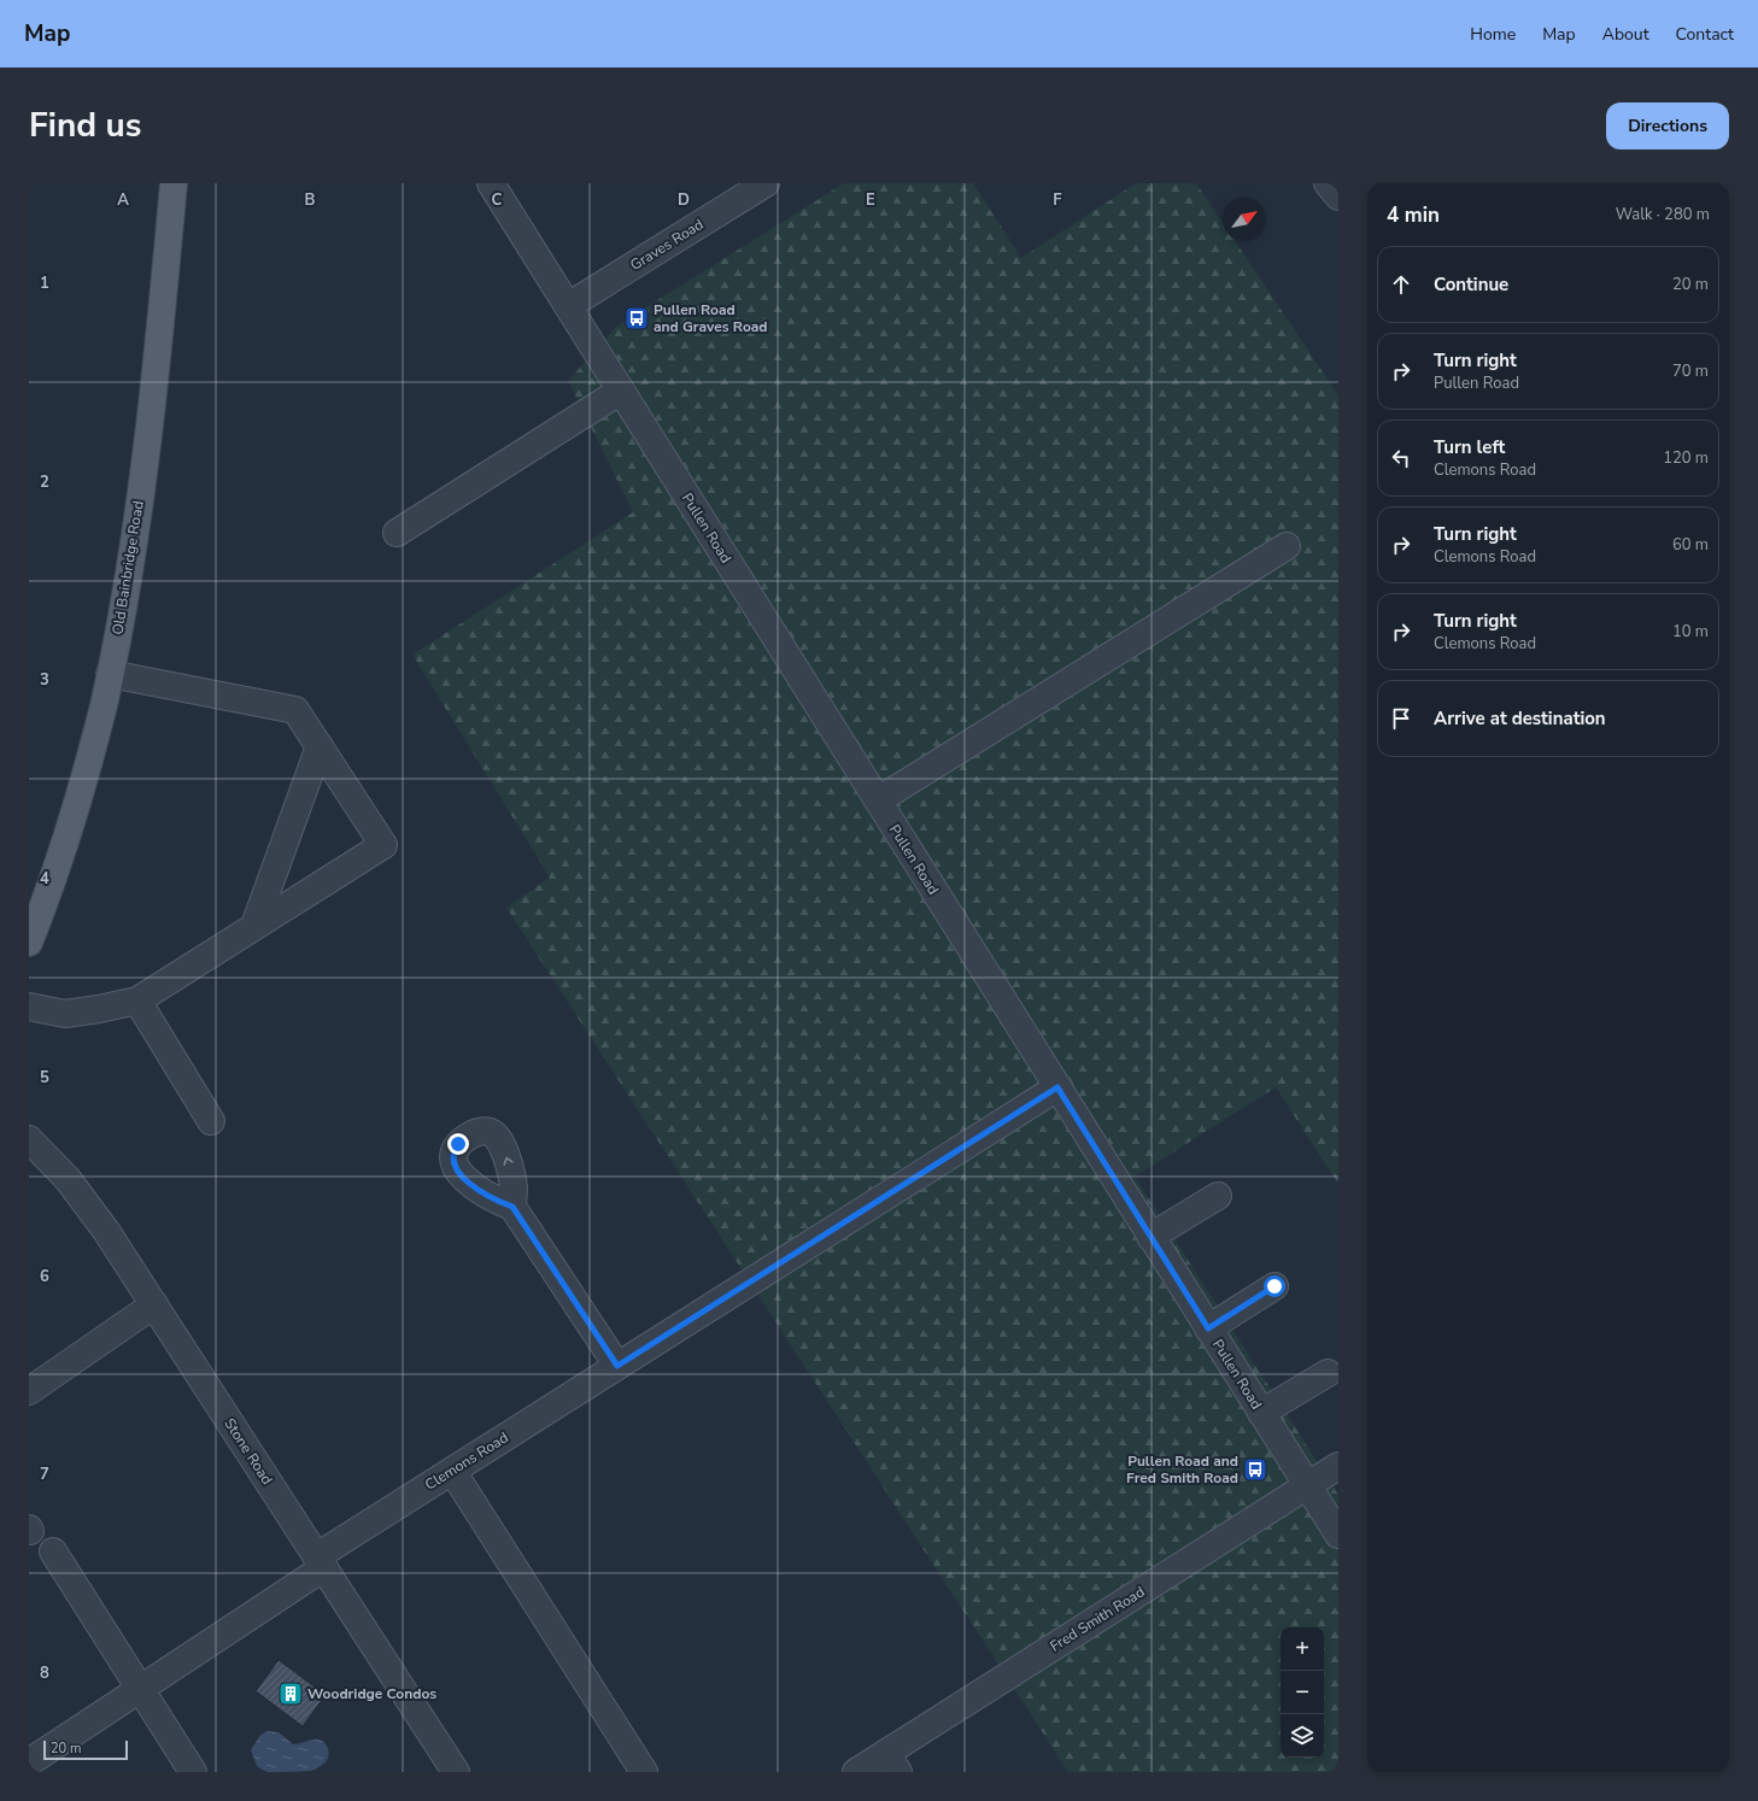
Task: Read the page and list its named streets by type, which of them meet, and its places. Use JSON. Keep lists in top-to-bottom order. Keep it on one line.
{"streets":{"main road":["Old Bainbridge Road"],"street":["Graves Road","Pullen Road","Stone Road","Clemons Road","Fred Smith Road"]},"crossings":[["Graves Road","Pullen Road"],["Pullen Road","Clemons Road"],["Pullen Road","Fred Smith Road"],["Stone Road","Clemons Road"]],"places":{"bus stop":["Pullen Road and Graves Road","Pullen Road and Fred Smith Road"],"building":["Woodridge Condos"]},"scale_bar":"20 m","north":"top right","page":{"header":"Map","nav":["Home","Map","About","Contact"],"title":"Find us","buttons":"Directions","heading":["4 min","Walk · 280 m"],"list":[["Continue","20 m"],["Turn right","Pullen Road","70 m"],["Turn left","Clemons Road","120 m"],["Turn right","Clemons Road","60 m"],["Turn right","Clemons Road","10 m"],"Arrive at destination"],"map_buttons":["+","−"],"scale":"20 m"},"grid":{"columns":["A","B","C","D","E","F"],"rows":["1","2","3","4","5","6","7","8"]}}
